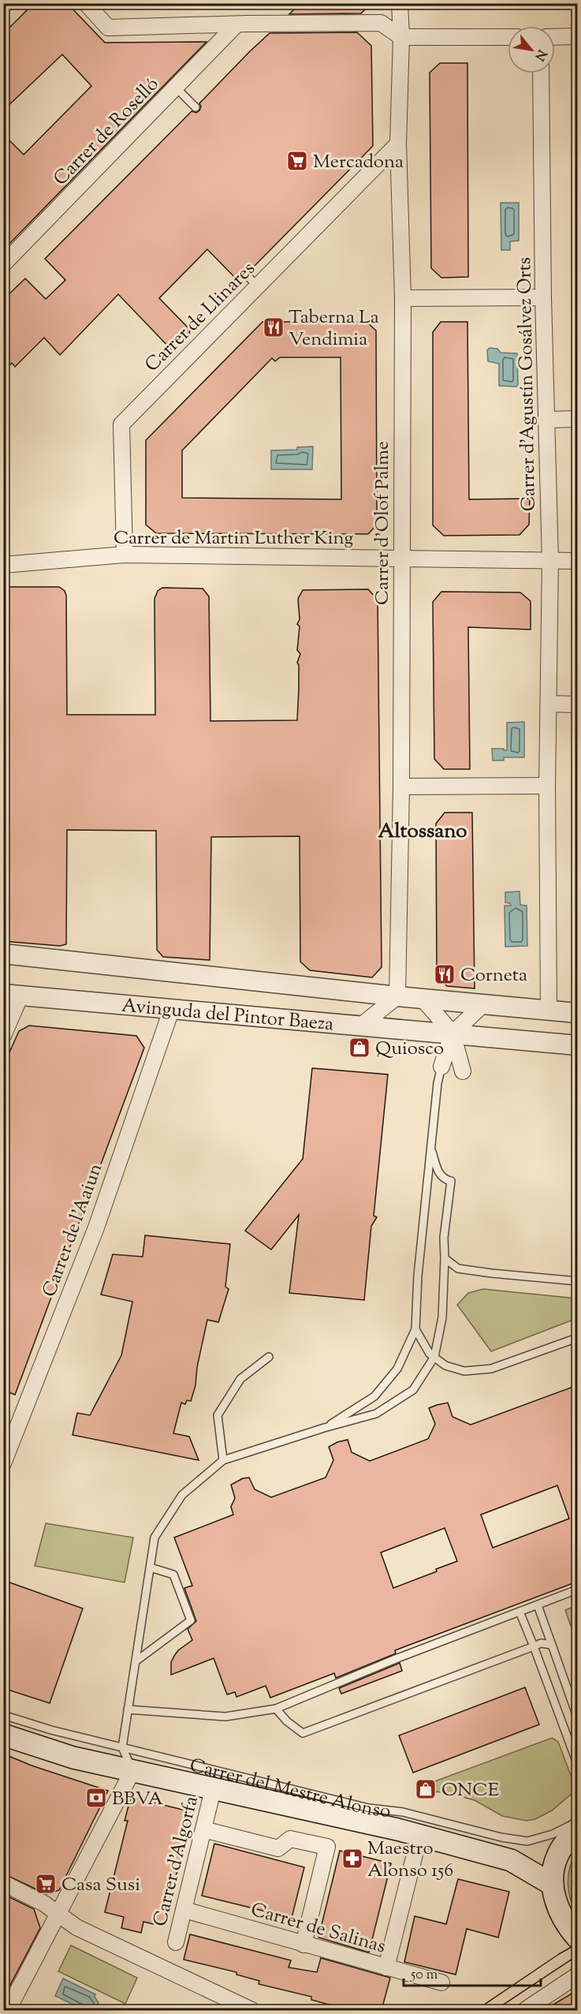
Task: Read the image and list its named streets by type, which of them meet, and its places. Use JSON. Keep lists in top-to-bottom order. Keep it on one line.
{"streets":{"main road":["Carrer del Mestre Alonso"],"street":["Carrer de Roselló","Carrer de Llinares","Carrer d'Agustín Gosálvez Orts","Carrer d'Olof Palme","Carrer de Martin Luther King","Avinguda del Pintor Baeza","Carrer de l'Aaiun","Carrer d'Algorfa","Carrer de Salinas"]},"crossings":[["Carrer de Llinares","Carrer d'Olof Palme"],["Carrer de Llinares","Carrer de Martin Luther King"],["Carrer d'Agustín Gosálvez Orts","Carrer de Martin Luther King"],["Carrer d'Agustín Gosálvez Orts","Avinguda del Pintor Baeza"],["Carrer d'Olof Palme","Carrer de Martin Luther King"],["Carrer d'Olof Palme","Avinguda del Pintor Baeza"],["Avinguda del Pintor Baeza","Carrer de l'Aaiun"],["Carrer del Mestre Alonso","Carrer d'Algorfa"],["Carrer d'Algorfa","Carrer de Salinas"]],"districts":["Altossano"],"places":{"supermarket":["Mercadona","Casa Susi"],"restaurant":["Taberna La Vendimia","Corneta"],"shop":["Quiosco","ONCE"],"bank":["BBVA"],"pharmacy":["Maestro Alonso 156"]},"scale_bar":"50 m","north":"bottom right"}
